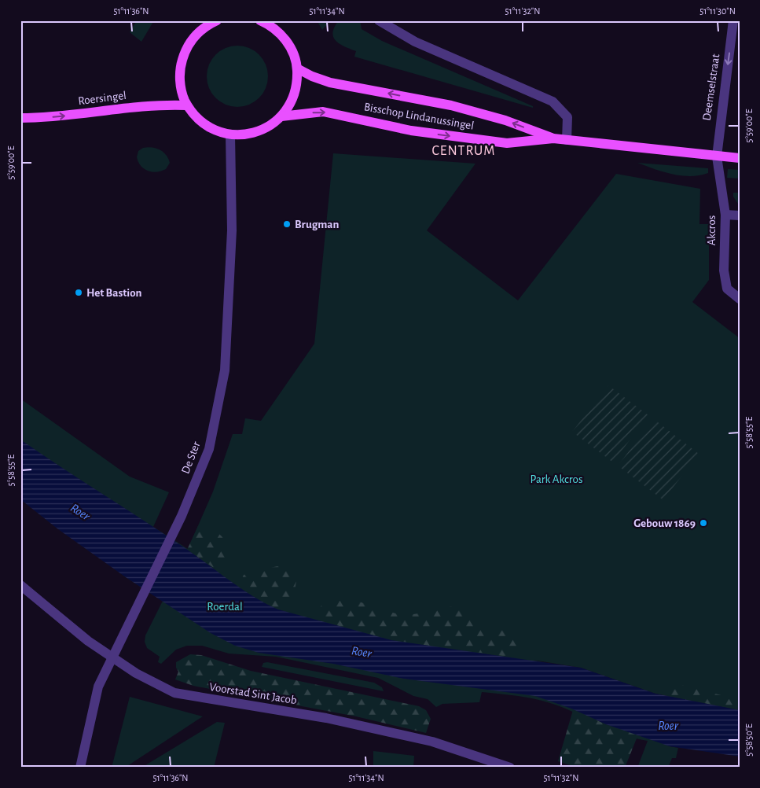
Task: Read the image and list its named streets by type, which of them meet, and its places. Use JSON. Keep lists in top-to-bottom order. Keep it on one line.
{"streets":{"main road":["Roersingel","Bisschop Lindanussingel"],"street":["Deemselstraat","Akcros","De Ster","Voorstad Sint Jacob"]},"crossings":[["Deemselstraat","Bisschop Lindanussingel"],["Deemselstraat","Akcros"],["Bisschop Lindanussingel","Akcros"],["De Ster","Voorstad Sint Jacob"]],"one_way":["Deemselstraat","Roersingel"],"districts":["CENTRUM"],"water":["Roer"],"parks":["Park Akcros","Roerdal"],"places":["Brugman","Het Bastion","Gebouw 1869"],"coordinates":["51°11'36\"N","51°11'34\"N","51°11'32\"N","51°11'30\"N","5°59'00\"E","5°58'55\"E","5°58'50\"E"]}
